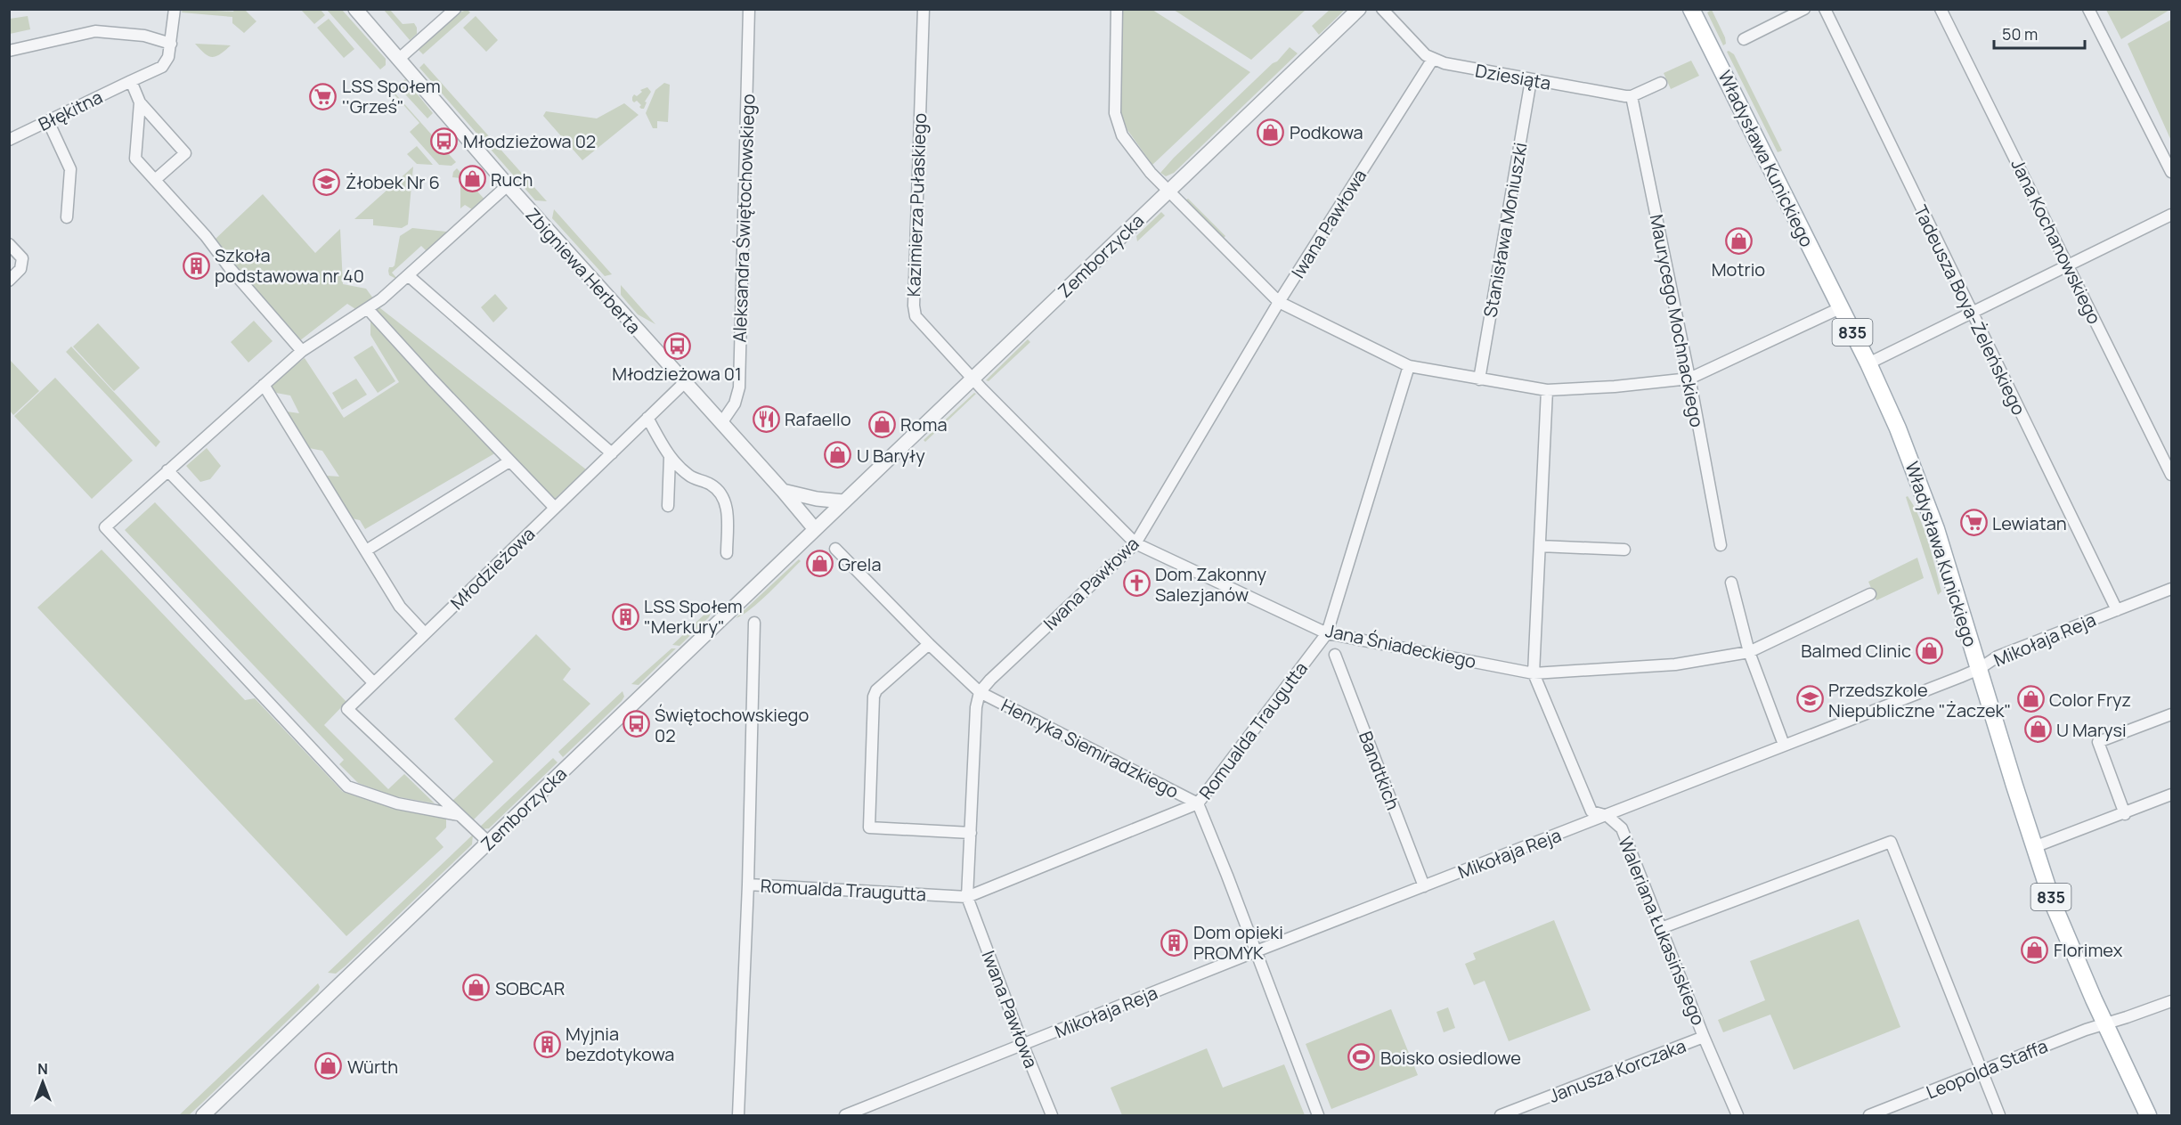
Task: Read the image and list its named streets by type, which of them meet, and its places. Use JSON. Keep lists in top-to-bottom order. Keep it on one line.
{"streets":{"main road":["Władysława Kunickiego","835"],"street":["Dziesiąta","Błękitna","Kazimierza Pułaskiego","Aleksandra Świętochowskiego","Iwana Pawłowa","Stanisława Moniuszki","Jana Kochanowskiego","Zemborzycka","Zbigniewa Herberta","Tadeusza Boya-Żeleńskiego","Maurycego Mochnackiego","Młodzieżowa","Mikołaja Reja","Jana Śniadeckiego","Romualda Traugutta","Henryka Siemiradzkiego","Bandtkich","Waleriana Łukasińskiego","Leopolda Staffa","Janusza Korczaka"]},"crossings":[["Dziesiąta","Iwana Pawłowa"],["Dziesiąta","Stanisława Moniuszki"],["Dziesiąta","Maurycego Mochnackiego"],["Władysława Kunickiego","Mikołaja Reja"],["Władysława Kunickiego","Leopolda Staffa"],["Kazimierza Pułaskiego","Zemborzycka"],["Kazimierza Pułaskiego","Jana Śniadeckiego"],["Aleksandra Świętochowskiego","Zbigniewa Herberta"],["Iwana Pawłowa","Mikołaja Reja"],["Iwana Pawłowa","Jana Śniadeckiego"],["Iwana Pawłowa","Romualda Traugutta"],["Iwana Pawłowa","Henryka Siemiradzkiego"],["Zemborzycka","Zbigniewa Herberta"],["Zemborzycka","Młodzieżowa"],["Zemborzycka","Jana Śniadeckiego"],["Zbigniewa Herberta","Młodzieżowa"],["Tadeusza Boya-Żeleńskiego","Mikołaja Reja"],["Mikołaja Reja","Henryka Siemiradzkiego"],["Mikołaja Reja","Bandtkich"],["Mikołaja Reja","Waleriana Łukasińskiego"],["Jana Śniadeckiego","Romualda Traugutta"],["Jana Śniadeckiego","Waleriana Łukasińskiego"],["Romualda Traugutta","Henryka Siemiradzkiego"],["Waleriana Łukasińskiego","Janusza Korczaka"]],"places":{"supermarket":["LSS Społem ''Grześ\"","Lewiatan"],"shop":["Podkowa","Ruch","Motrio","Roma","U Baryły","Grela","Balmed Clinic","Color Fryz","U Marysi","Florimex","SOBCAR","Würth"],"bus stop":["Młodzieżowa 02","Młodzieżowa 01","Świętochowskiego 02"],"school or university":["Żłobek Nr 6","Przedszkole Niepubliczne \"Żaczek\""],"building":["Szkoła podstawowa nr 40","LSS Społem \"Merkury\"","Dom opieki PROMYK","Myjnia bezdotykowa"],"restaurant":["Rafaello"],"church":["Dom Zakonny Salezjanów"],"sports":["Boisko osiedlowe"]},"scale_bar":"50 m","north":"top"}
